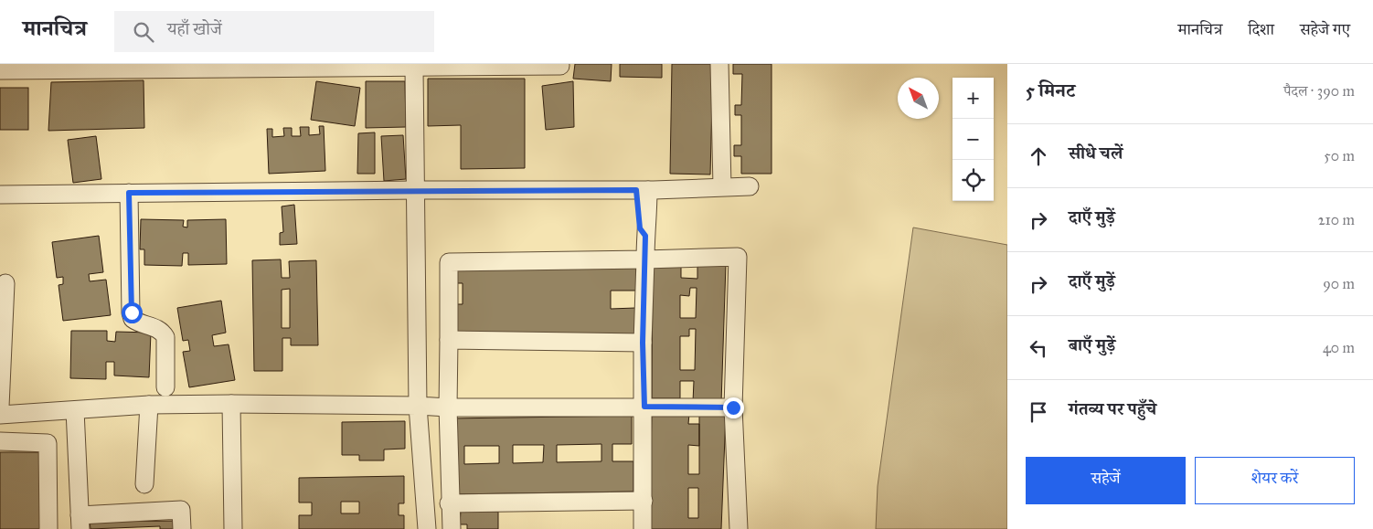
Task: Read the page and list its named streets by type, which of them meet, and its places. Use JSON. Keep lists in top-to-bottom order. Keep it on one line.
{"north":"top left","page":{"header":"मानचित्र","search":"यहाँ खोजें","nav":["मानचित्र","दिशा","सहेजे गए"],"heading":["5 मिनट","पैदल · 390 m"],"map_buttons":["+","−"],"list":[["सीधे चलें","50 m"],["दाएँ मुड़ें","210 m"],["दाएँ मुड़ें","90 m"],["बाएँ मुड़ें","40 m"],"गंतव्य पर पहुँचे"],"buttons":["सहेजें","शेयर करें"]}}
